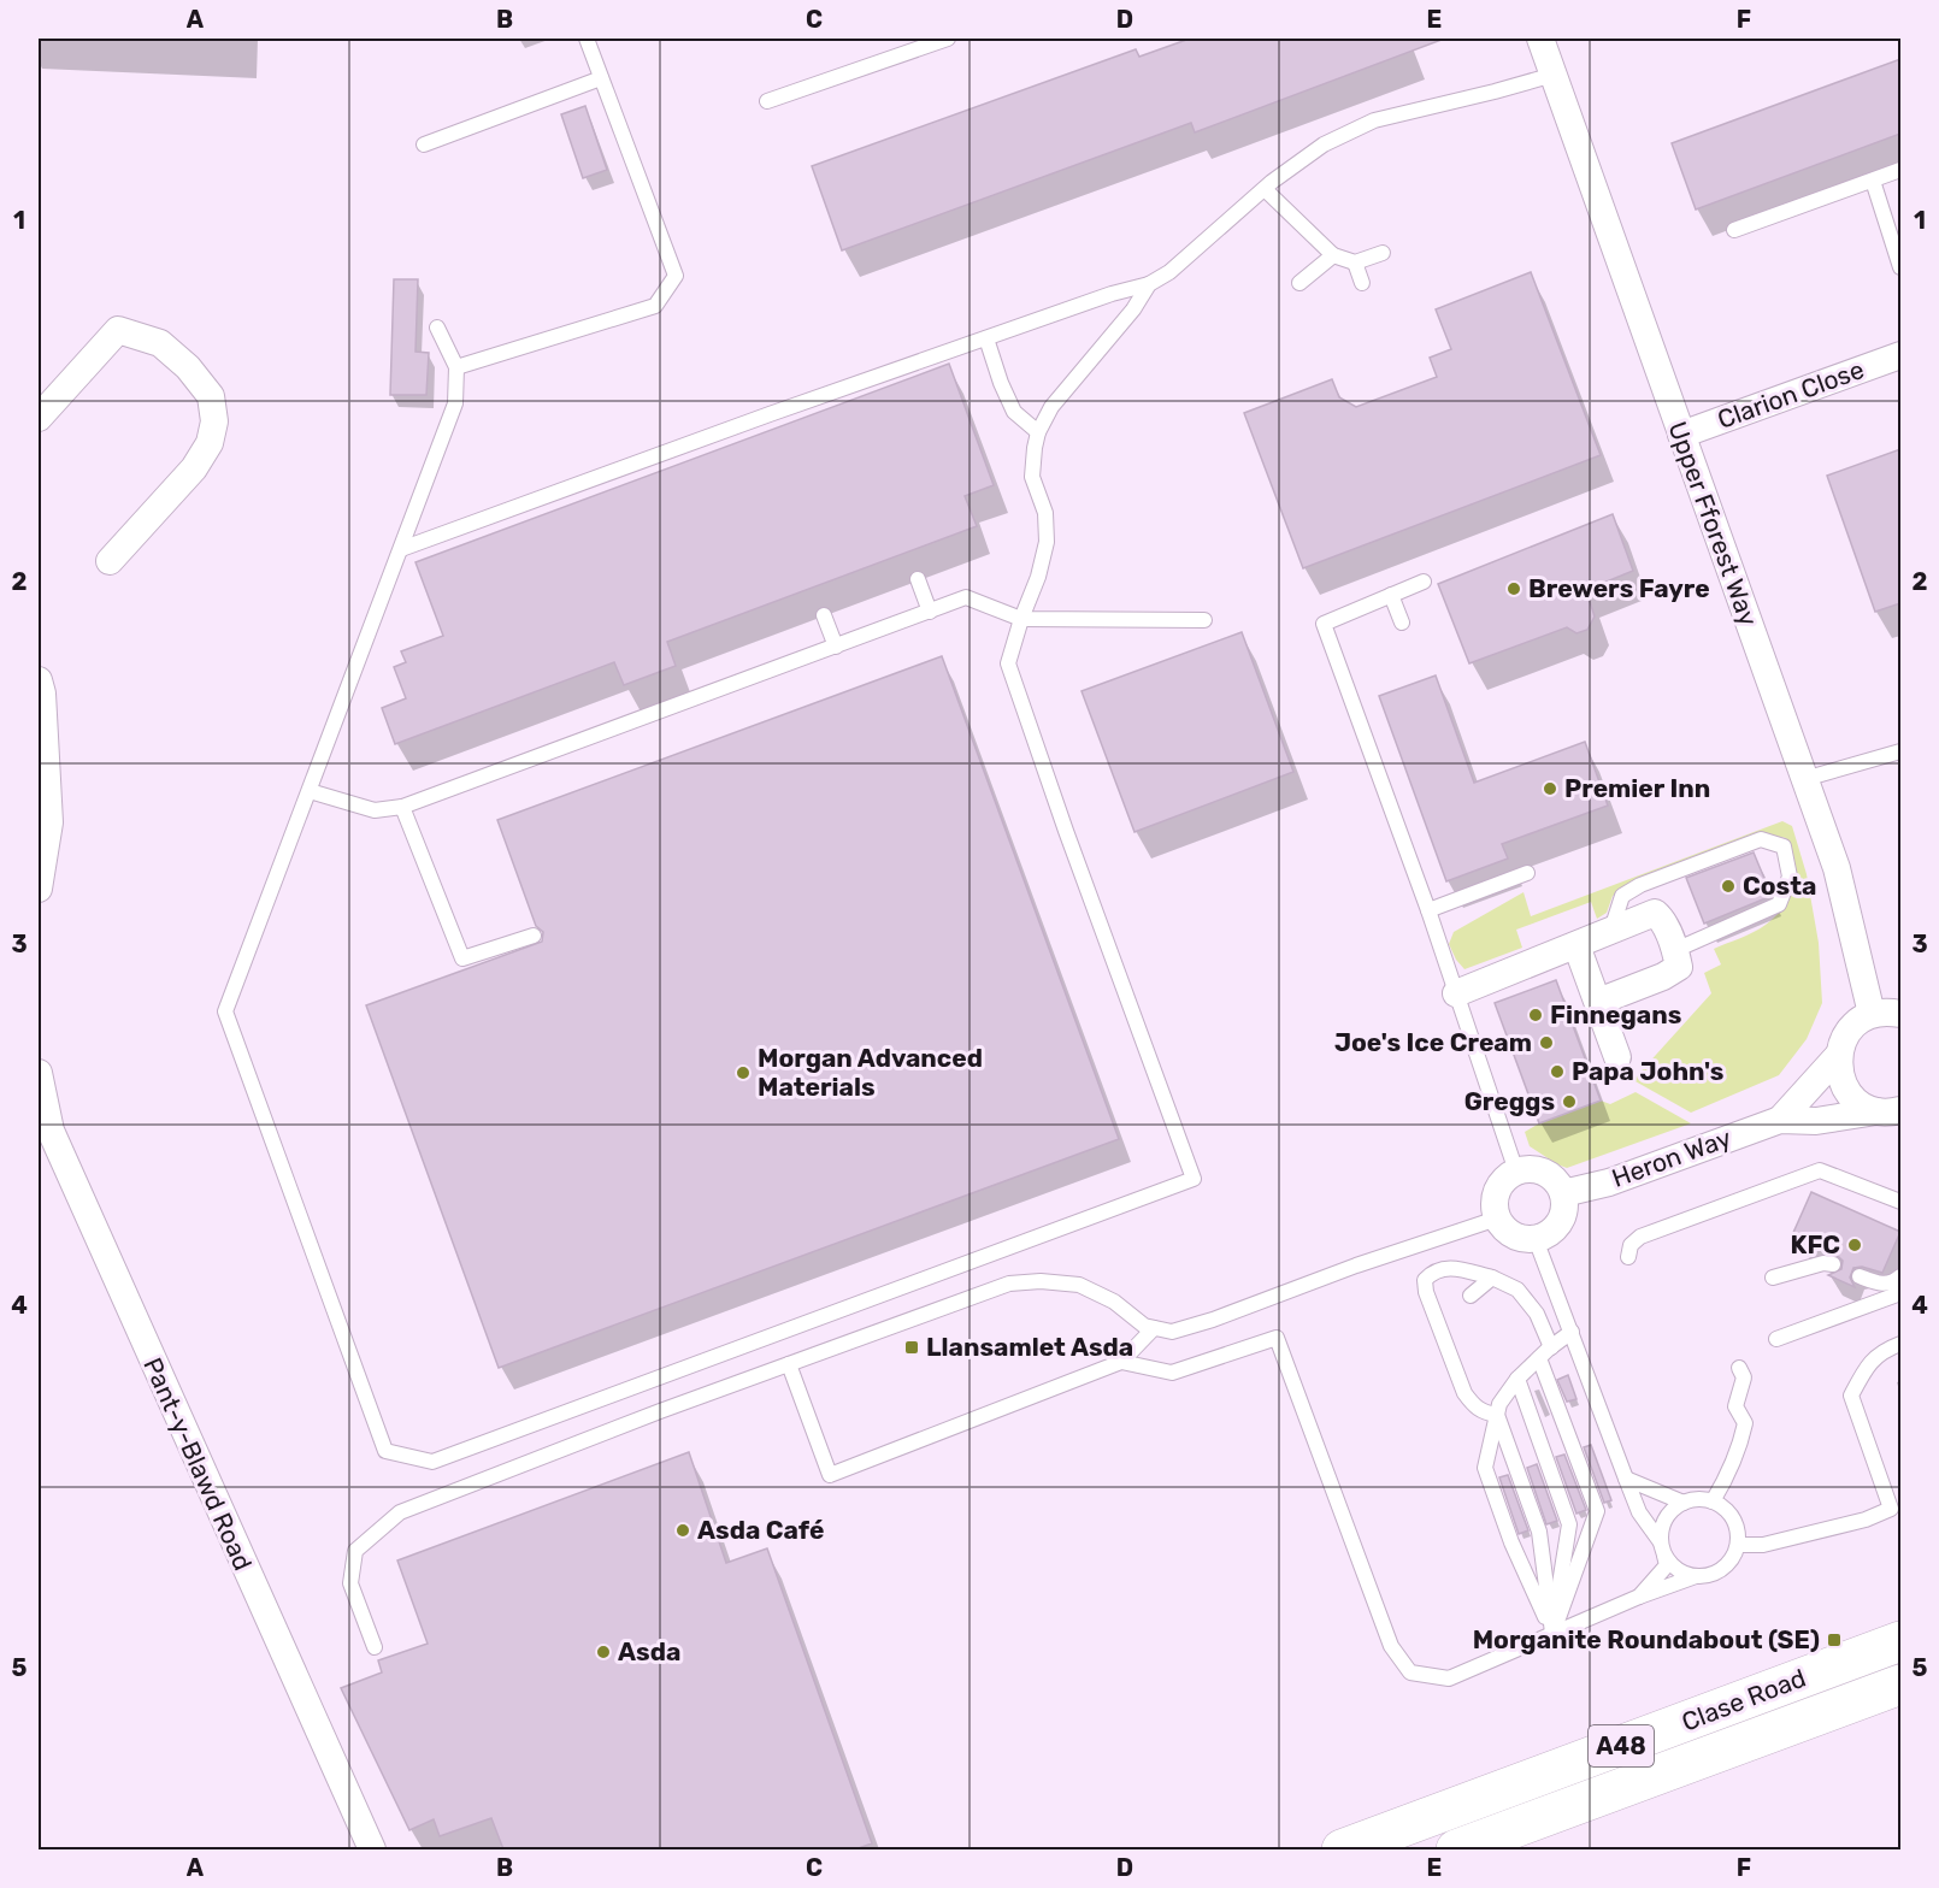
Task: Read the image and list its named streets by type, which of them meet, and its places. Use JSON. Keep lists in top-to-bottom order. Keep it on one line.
{"streets":{"main road":["Clase Road","A48"],"street":["Clarion Close","Upper Fforest Way","Heron Way","Pant-y-Blawd Road"]},"crossings":[["Clarion Close","Upper Fforest Way"],["Upper Fforest Way","Heron Way"]],"places":{"other":["Brewers Fayre","Premier Inn","Costa","Finnegans","Joe's Ice Cream","Papa John's","Morgan Advanced Materials","Greggs","KFC","Asda Café","Asda"],"transit":["Llansamlet Asda","Morganite Roundabout (SE)"]},"grid":{"columns":["A","B","C","D","E","F"],"rows":["1","2","3","4","5"]}}
